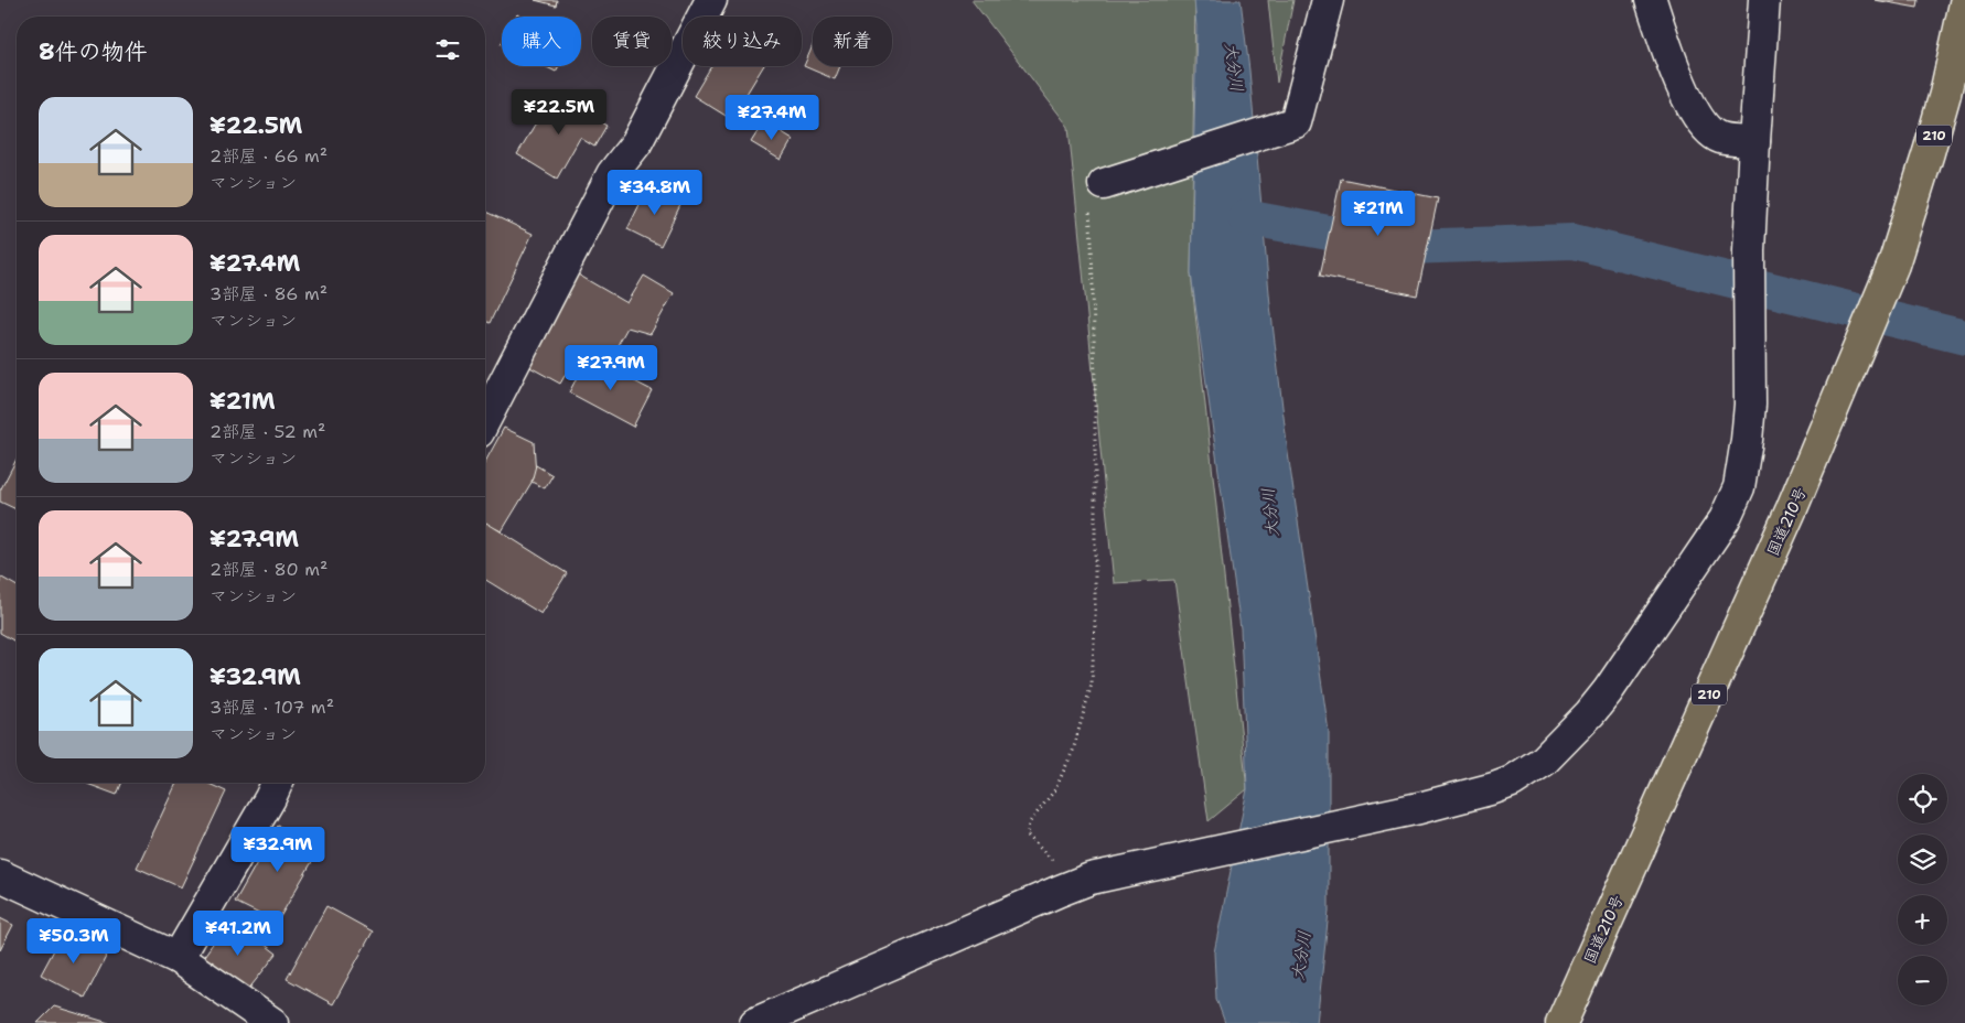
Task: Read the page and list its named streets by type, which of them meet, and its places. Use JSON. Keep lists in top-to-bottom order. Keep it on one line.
{"streets":{"highway":["210","国道210号"]},"water":["大分川"],"page":{"chip":["購入","賃貸","絞り込み","新着"],"heading":"8件の物件","list":[{"name":"¥22.5M","note":"2部屋 · 66 m² · マンション"},{"name":"¥27.4M","note":"3部屋 · 86 m² · マンション"},{"name":"¥21M","note":"2部屋 · 52 m² · マンション"},{"name":"¥27.9M","note":"2部屋 · 80 m² · マンション"},{"name":"¥32.9M","note":"3部屋 · 107 m² · マンション"}],"price":["¥22.5M","¥27.4M","¥34.8M","¥21M","¥27.9M","¥32.9M","¥41.2M","¥50.3M"],"map_buttons":["+","−"]}}
